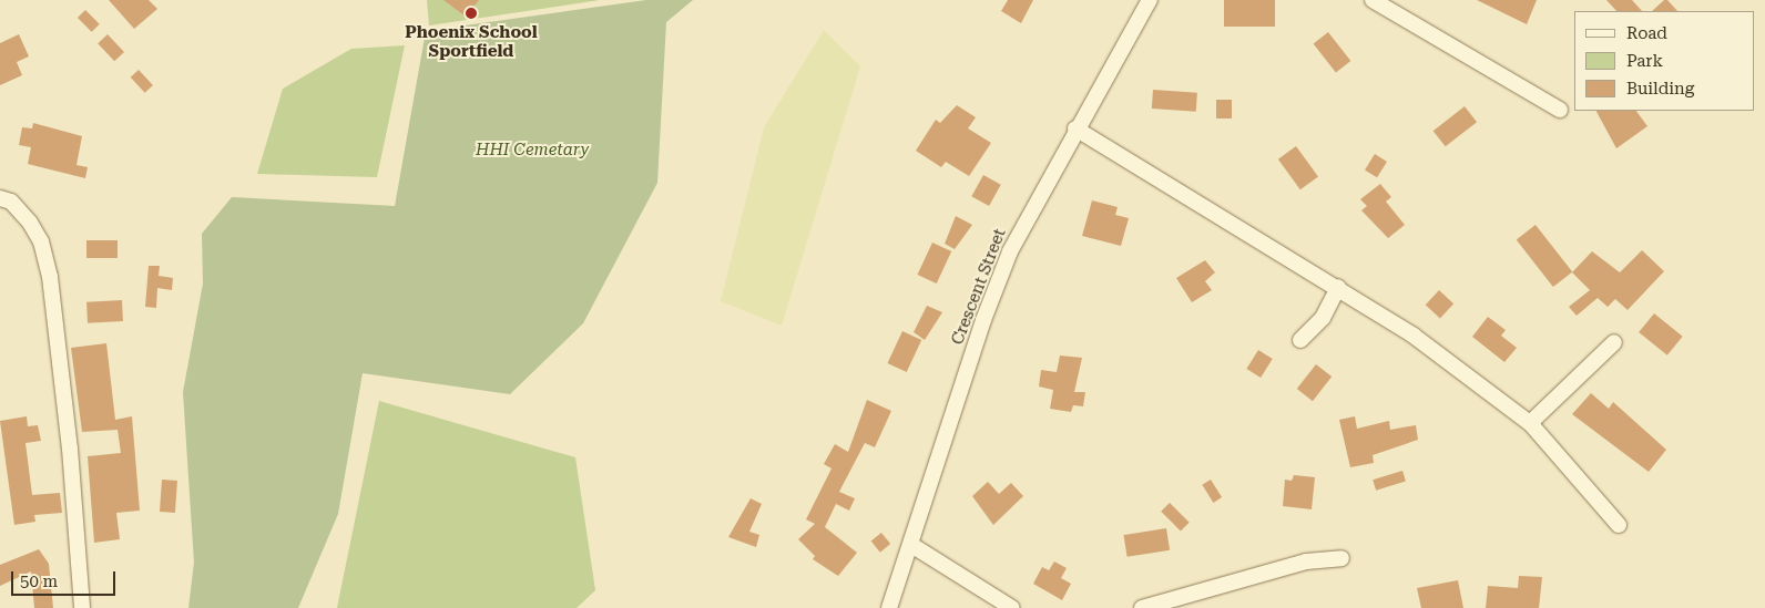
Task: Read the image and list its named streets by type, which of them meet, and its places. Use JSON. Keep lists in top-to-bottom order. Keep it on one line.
{"streets":{"street":["Crescent Street"]},"parks":["HHI Cemetary"],"places":["Phoenix School Sportfield"],"legend":["Road","Park","Building"],"scale_bar":"50 m"}
